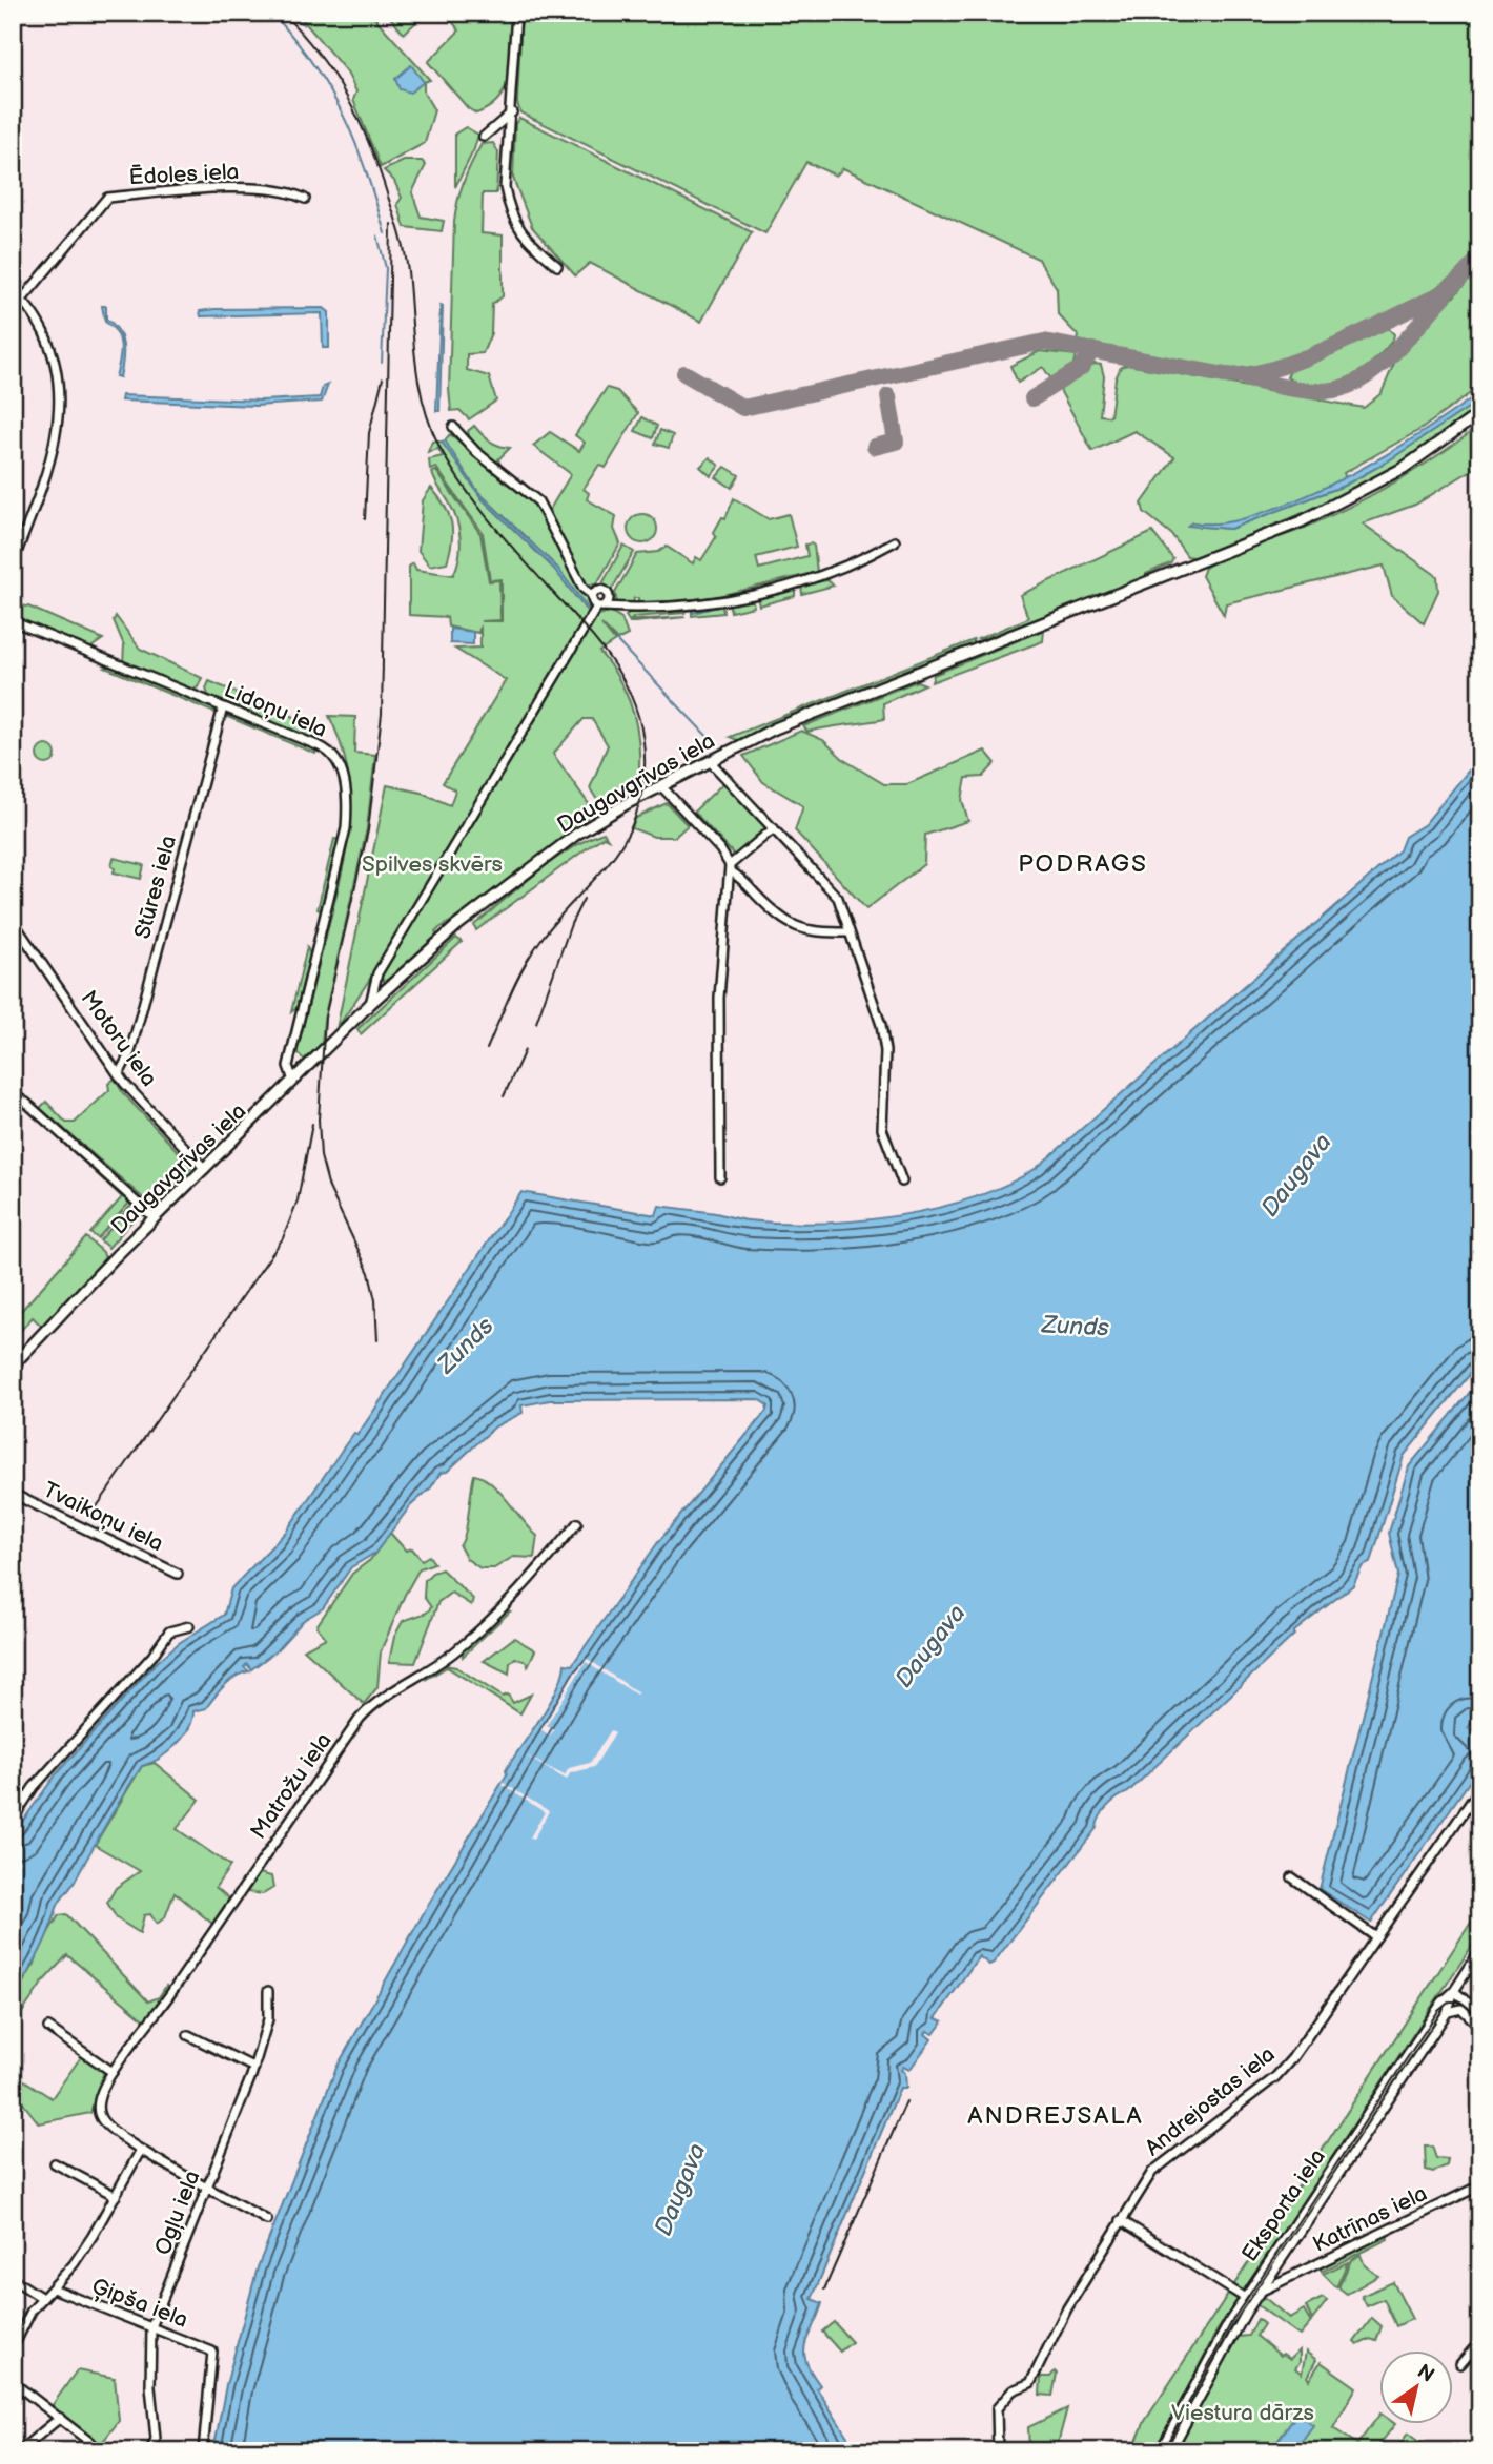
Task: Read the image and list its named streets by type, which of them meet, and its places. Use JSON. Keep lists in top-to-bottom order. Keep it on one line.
{"streets":{"main road":["Daugavgrīvas iela"],"street":["Ēdoles iela","Lidoņu iela","Stūres iela","Motoru iela","Tvaikoņu iela","Matrožu iela","Andrejostas iela","Eksporta iela","Ogļu iela","Katrīnas iela","Ģipša iela"]},"crossings":[["Lidoņu iela","Daugavgrīvas iela"],["Lidoņu iela","Stūres iela"],["Daugavgrīvas iela","Motoru iela"],["Stūres iela","Motoru iela"],["Eksporta iela","Katrīnas iela"],["Ogļu iela","Ģipša iela"]],"districts":["PODRAGS","ANDREJSALA"],"water":["Daugava","Zunds"],"parks":["Spilves skvērs","Viestura dārzs"],"north":"top right"}
